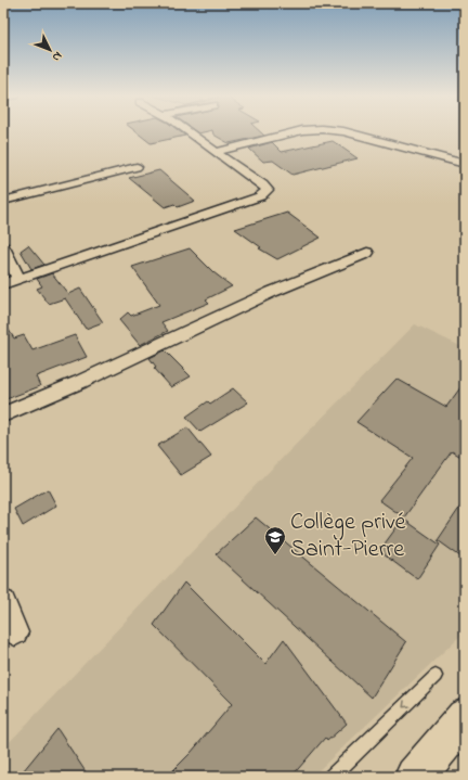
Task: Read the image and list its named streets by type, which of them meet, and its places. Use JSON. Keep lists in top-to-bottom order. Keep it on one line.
{"places":{"school or university":["Collège privé Saint-Pierre"]},"north":"bottom right"}
